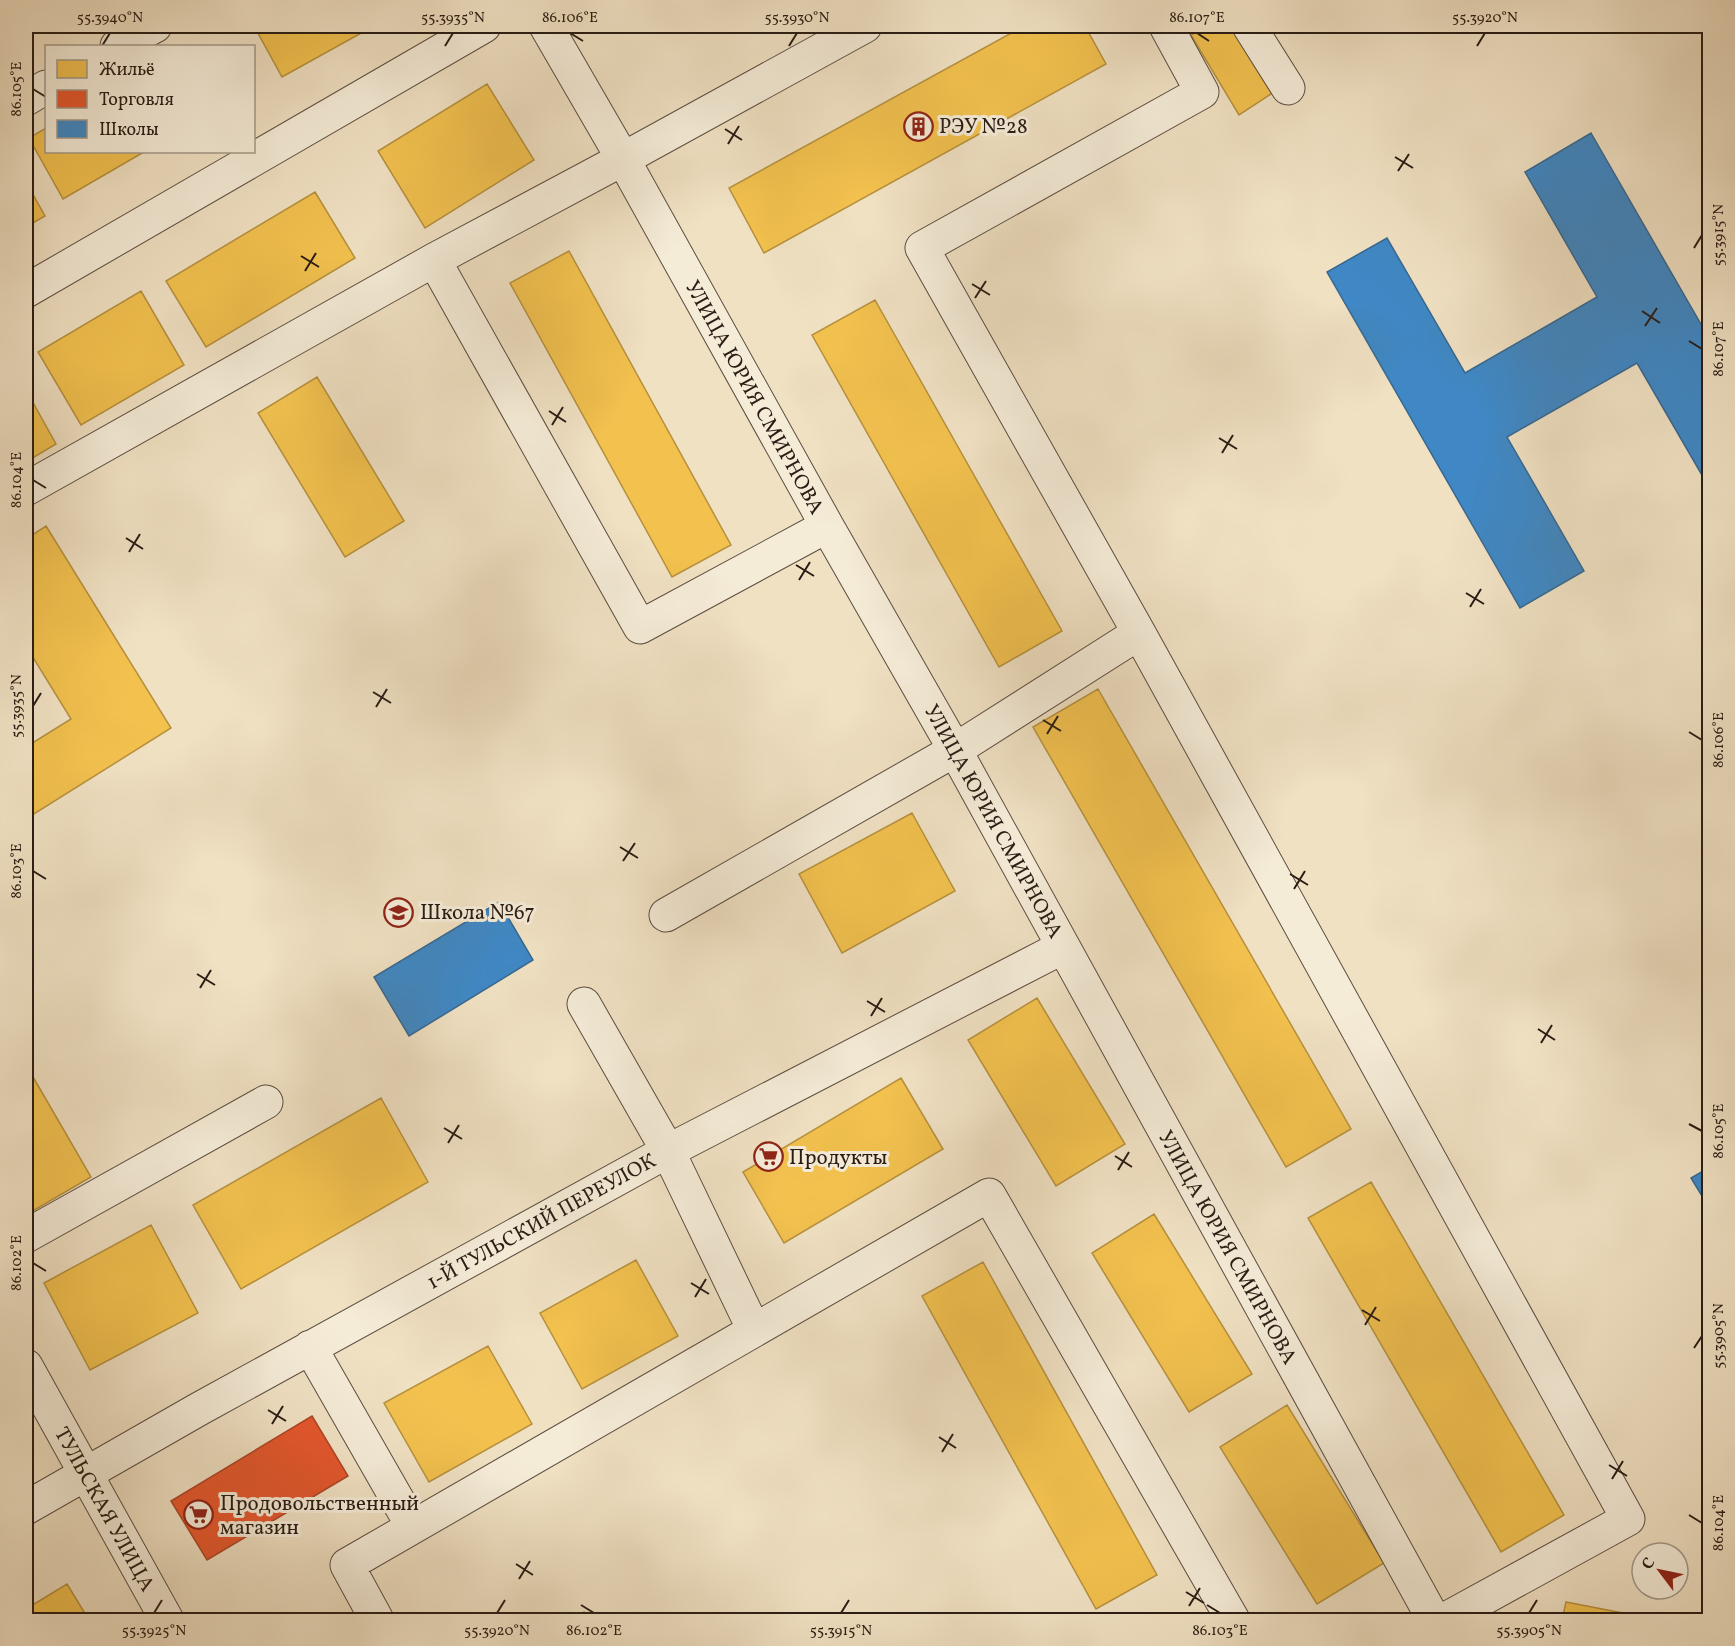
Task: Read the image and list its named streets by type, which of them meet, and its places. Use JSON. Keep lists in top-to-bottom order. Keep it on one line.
{"streets":{"street":["УЛИЦА ЮРИЯ СМИРНОВА","1-Й ТУЛЬСКИЙ ПЕРЕУЛОК","ТУЛЬСКАЯ УЛИЦА"]},"crossings":[["УЛИЦА ЮРИЯ СМИРНОВА","1-Й ТУЛЬСКИЙ ПЕРЕУЛОК"],["1-Й ТУЛЬСКИЙ ПЕРЕУЛОК","ТУЛЬСКАЯ УЛИЦА"]],"places":{"building":["РЭУ №28"],"school or university":["Школа №67"],"supermarket":["Продукты","Продовольственный магазин"]},"legend":["Жильё","Торговля","Школы"],"north":"top left","coordinates":["55.3940°N","55.3935°N","86.106°E","55.3930°N","86.107°E","55.3920°N","86.105°E","55.3915°N","86.104°E","86.103°E","86.102°E","55.3905°N","55.3925°N"]}
